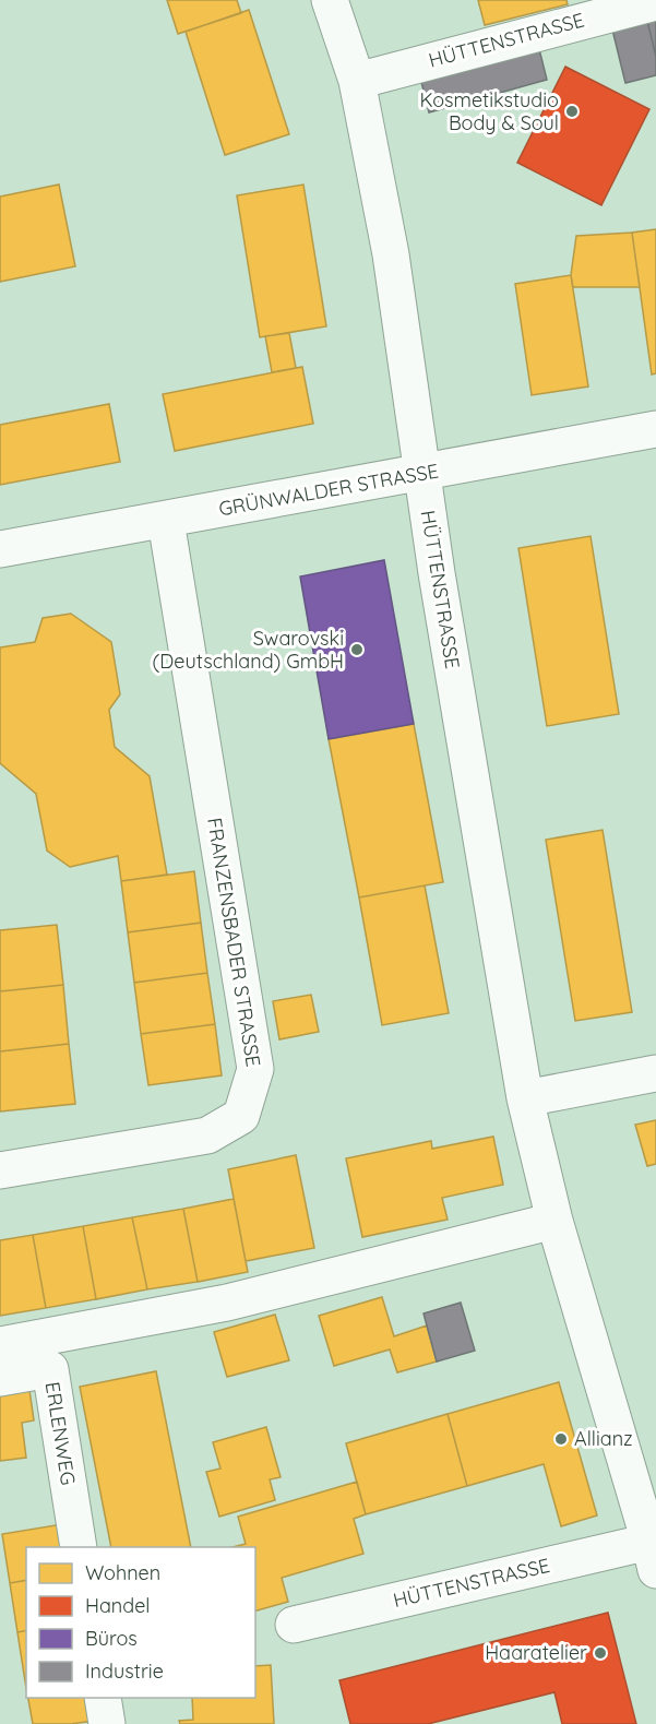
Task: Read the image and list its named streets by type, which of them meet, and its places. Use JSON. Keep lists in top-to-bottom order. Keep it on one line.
{"streets":{"street":["HÜTTENSTRASSE","GRÜNWALDER STRASSE","FRANZENSBADER STRASSE","ERLENWEG"]},"crossings":[["HÜTTENSTRASSE","GRÜNWALDER STRASSE"],["GRÜNWALDER STRASSE","FRANZENSBADER STRASSE"]],"places":["Kosmetikstudio Body & Soul","Swarovski (Deutschland) GmbH","Allianz","Haaratelier"],"legend":["Wohnen","Handel","Büros","Industrie"]}
